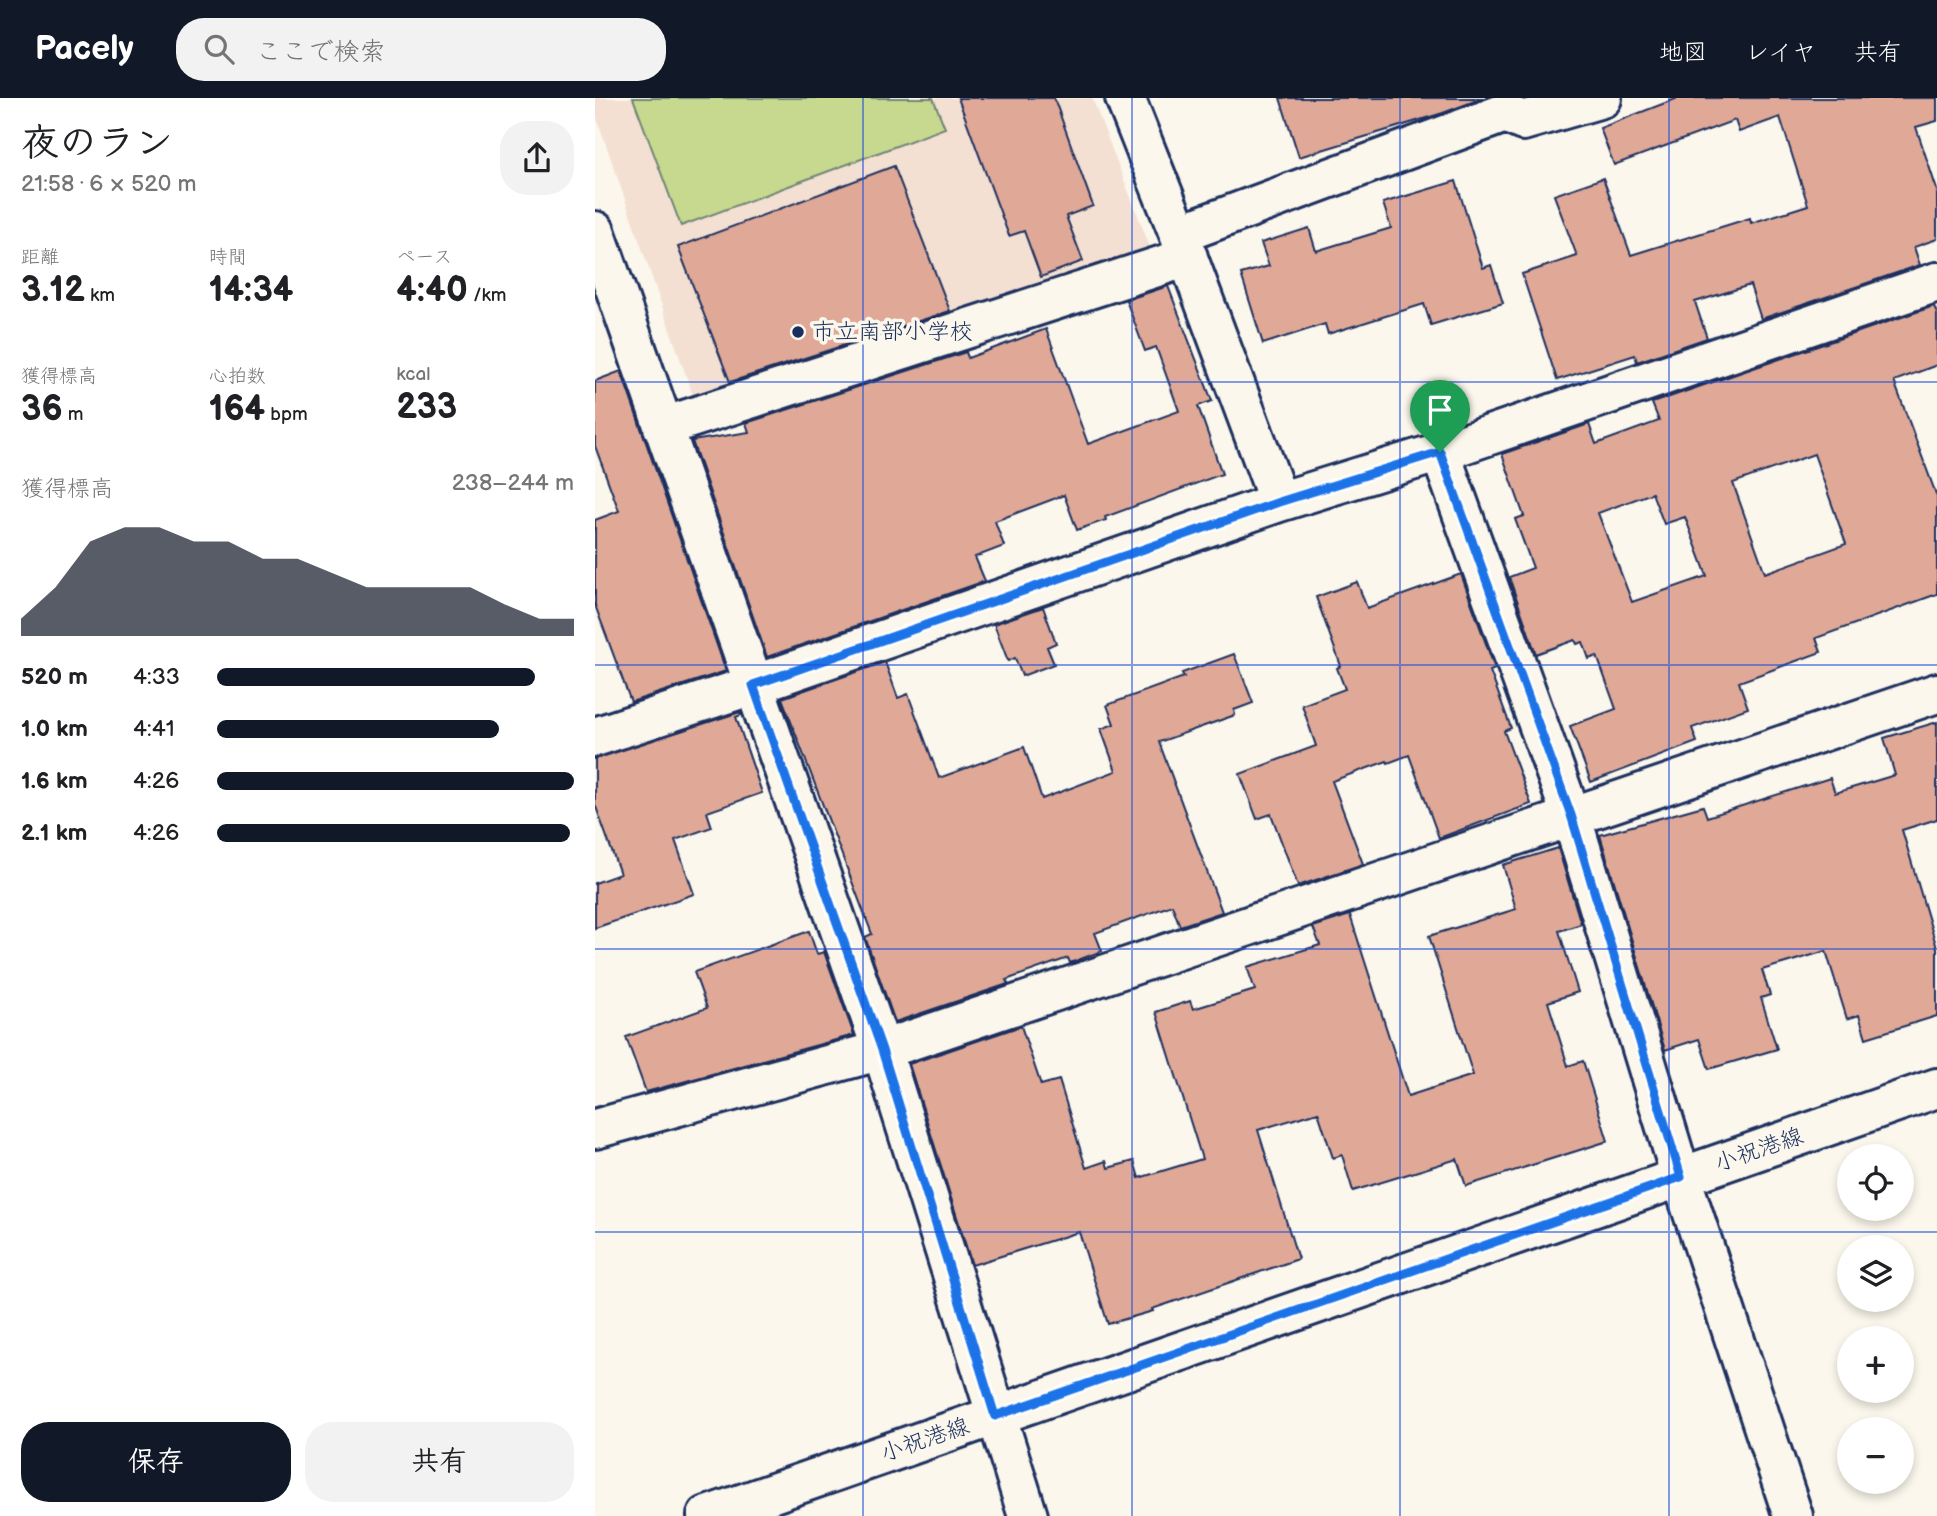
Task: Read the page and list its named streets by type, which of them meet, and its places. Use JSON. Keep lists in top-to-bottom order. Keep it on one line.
{"streets":{"street":["小祝港線"]},"places":["市立南部小学校"],"page":{"header":"Pacely","search":"ここで検索","nav":["地図","レイヤ","共有"],"heading":["夜のラン","21:58 · 6 × 520 m"],"stats":[["距離","3.12 km"],["時間","14:34"],["ペース","4:40 /km"],["獲得標高","36 m"],["心拍数","164 bpm"],["kcal","233"]],"chart":["獲得標高","238–244 m"],"list":[{"name":"520 m","note":"4:33"},{"name":"1.0 km","note":"4:41"},{"name":"1.6 km","note":"4:26"},{"name":"2.1 km","note":"4:26"}],"map_buttons":["+","−"],"buttons":["保存","共有"]}}
